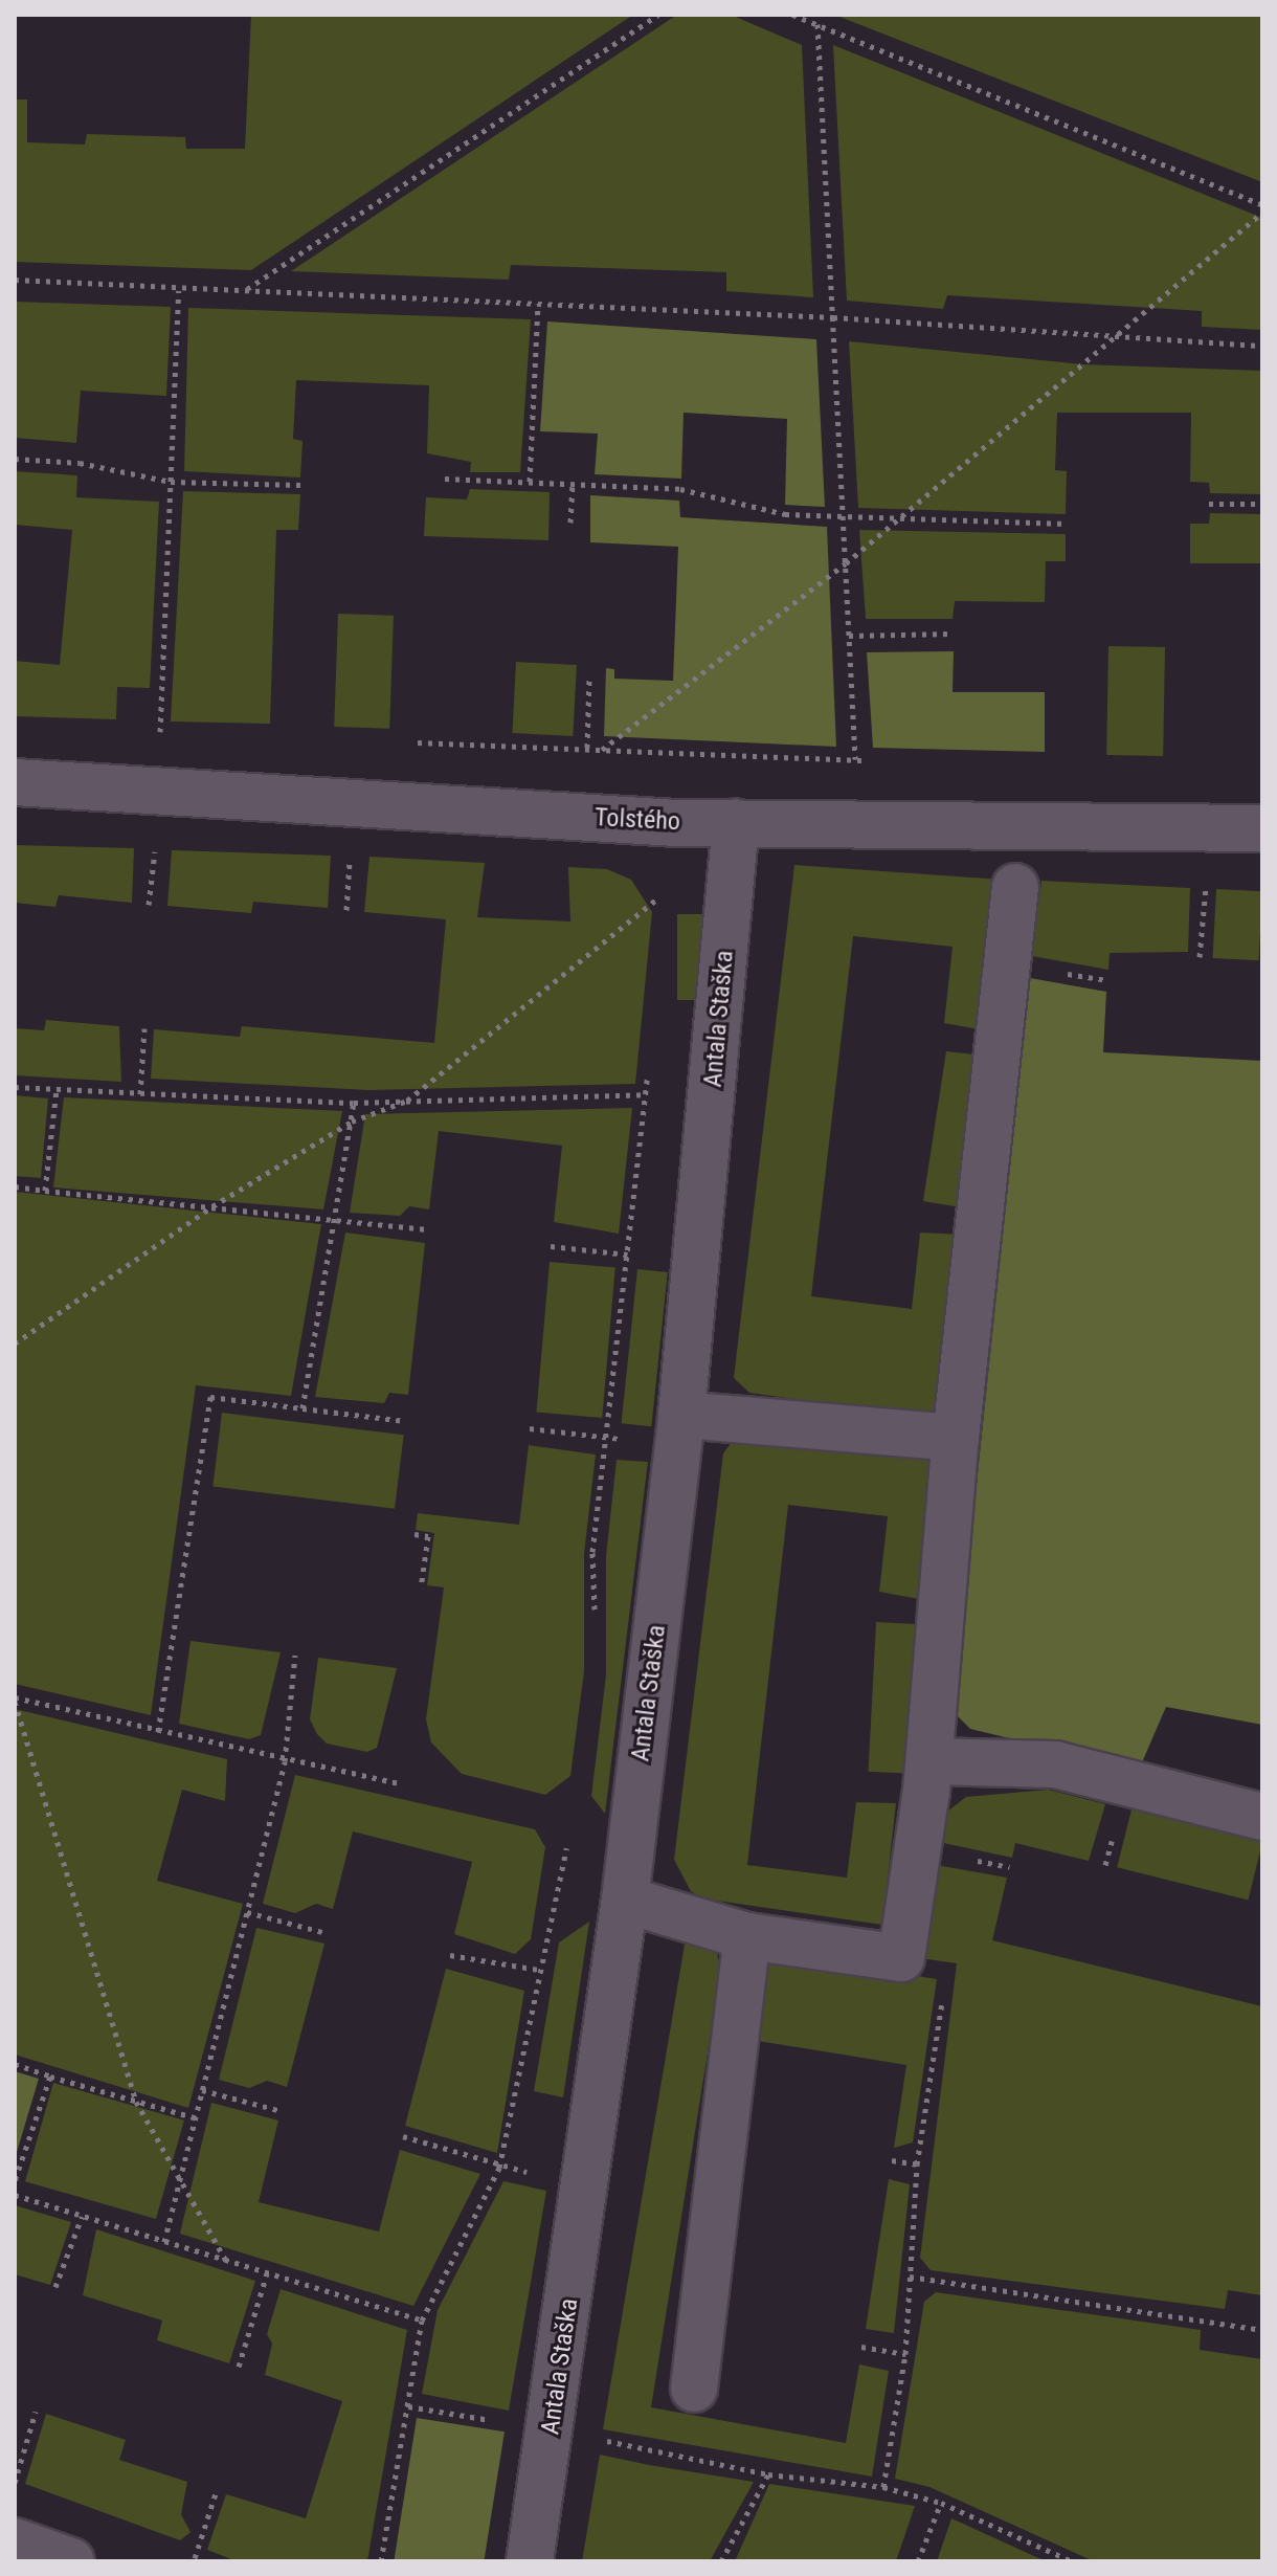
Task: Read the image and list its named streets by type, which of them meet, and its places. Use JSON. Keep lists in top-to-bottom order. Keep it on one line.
{"streets":{"street":["Tolstého","Antala Staška"]},"crossings":[["Tolstého","Antala Staška"]]}
